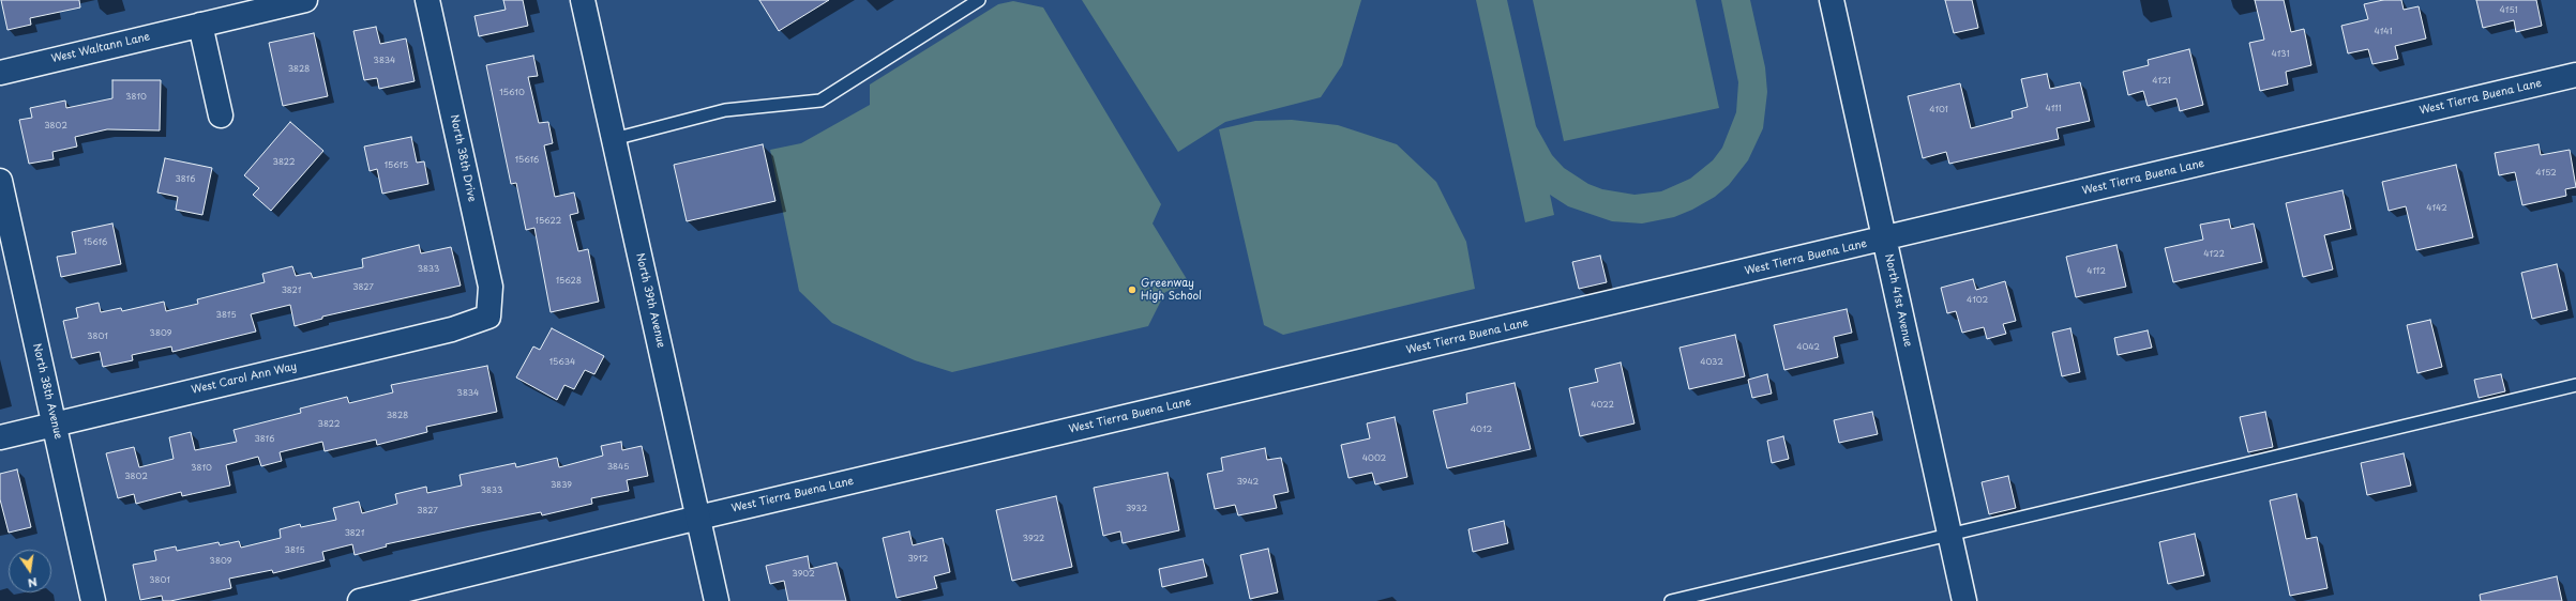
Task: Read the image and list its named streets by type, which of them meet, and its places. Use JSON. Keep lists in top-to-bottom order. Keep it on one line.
{"streets":{"street":["West Waltann Lane","West Tierra Buena Lane","North 38th Drive","North 39th Avenue","North 41st Avenue","West Carol Ann Way","North 38th Avenue"]},"crossings":[["West Tierra Buena Lane","North 39th Avenue"],["West Tierra Buena Lane","North 41st Avenue"],["North 38th Drive","West Carol Ann Way"],["West Carol Ann Way","North 38th Avenue"]],"places":["Greenway High School"],"house_numbers":["4151","4141","4131","3834","3828","4121","15610","3810","4111","4101","3802","15616","3822","15615","4152","3816","4142","15622","15616","4122","3833","4112","15628","3827","3821","4102","3815","3809","3801","4042","15634","4032","3834","4022","3828","3822","4012","3816","4002","3845","3810","3802","3942","3839","3833","3932","3827","3821","3922","3815","3912","3809","3902","3801"],"north":"bottom"}
